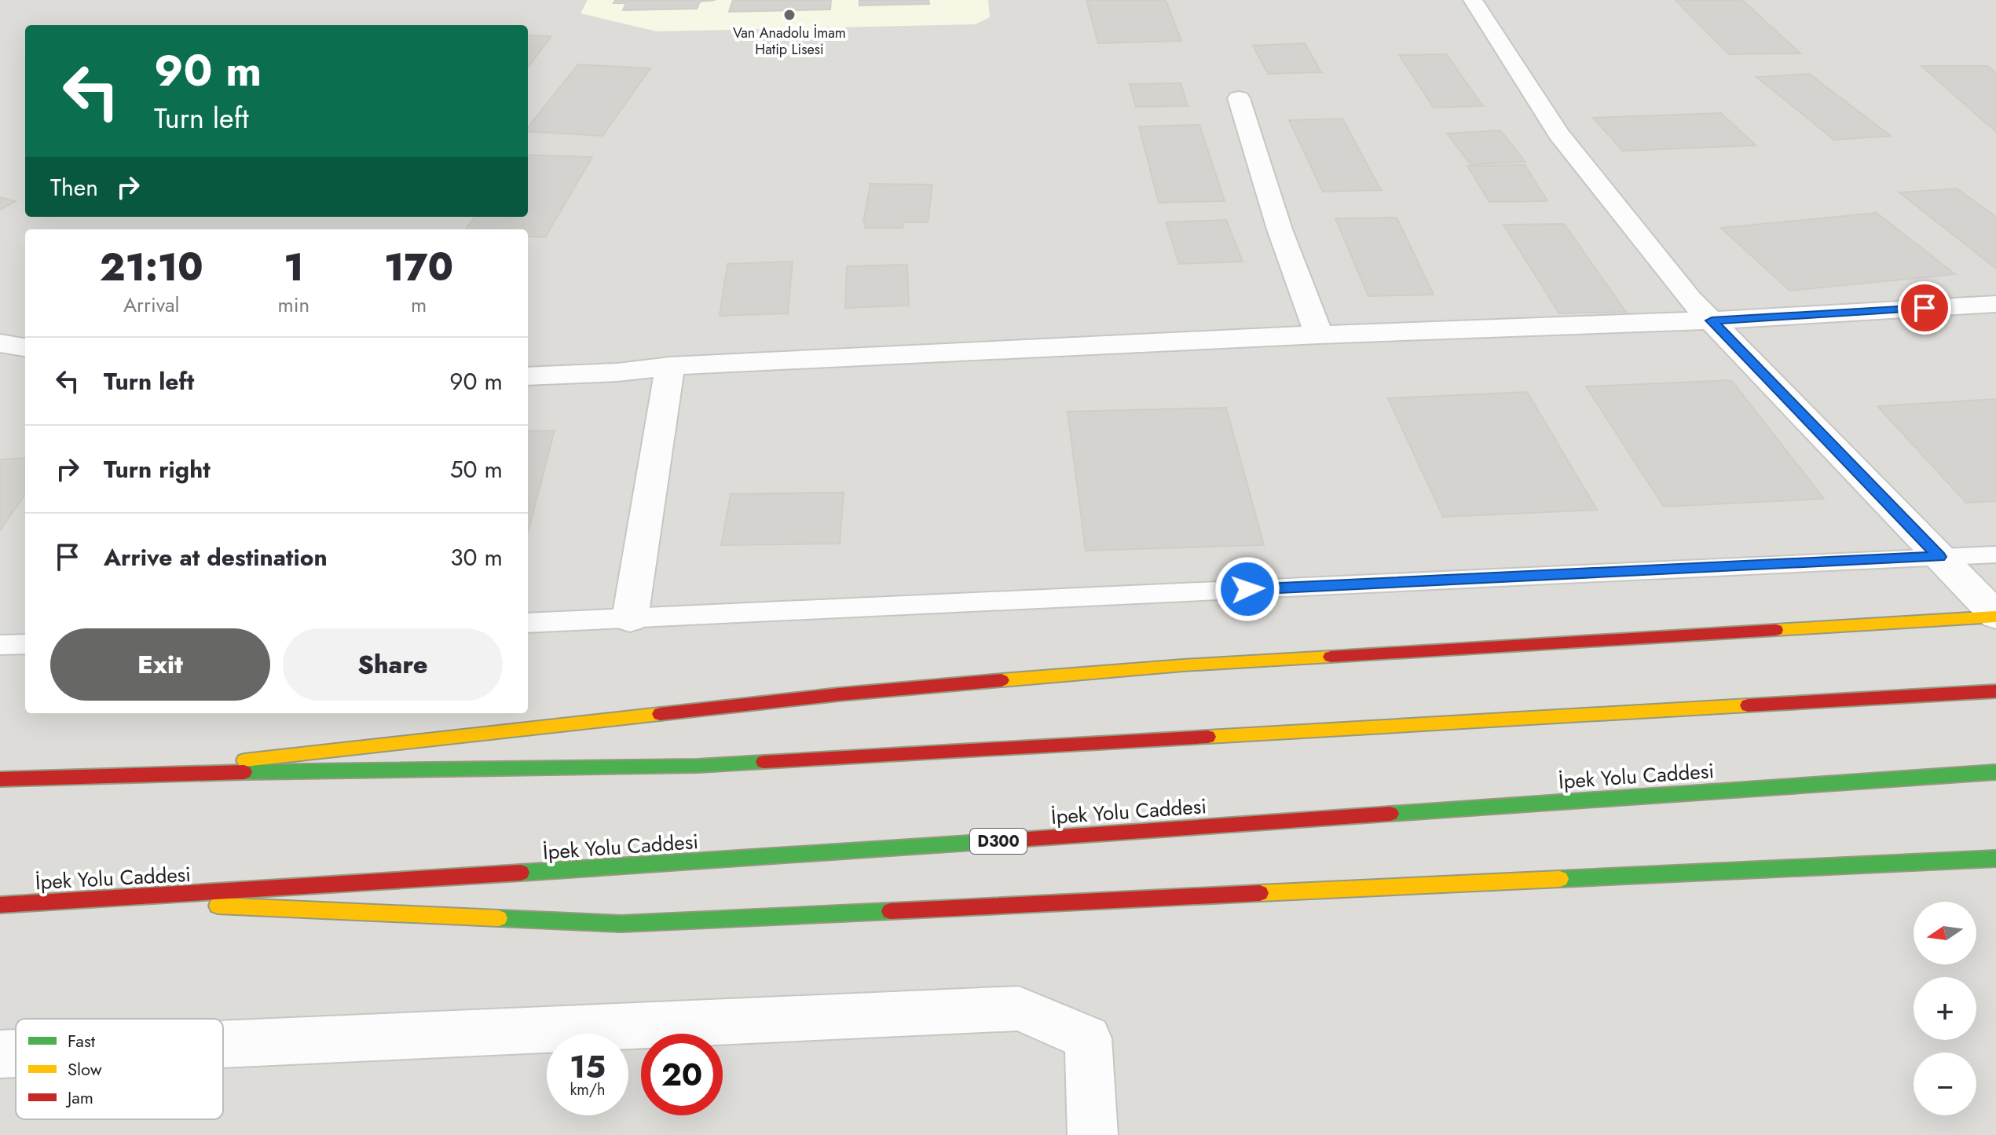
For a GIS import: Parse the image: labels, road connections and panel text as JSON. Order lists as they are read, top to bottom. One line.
{"streets":{"main road":["İpek Yolu Caddesi","D300"]},"places":["Van Anadolu İmam Hatip Lisesi"],"legend":["Fast","Slow","Jam"],"north":"left","page":{"turn":["90 m","Turn left"],"then":"Then","eta":["21:10","Arrival","1","min","170","m"],"list":[{"name":"Turn left","value":"90 m"},{"name":"Turn right","value":"50 m"},{"name":"Arrive at destination","value":"30 m"}],"buttons":["Exit","Share"],"map_buttons":["+","−"],"speed":"15 km/h","limit":"20"}}
